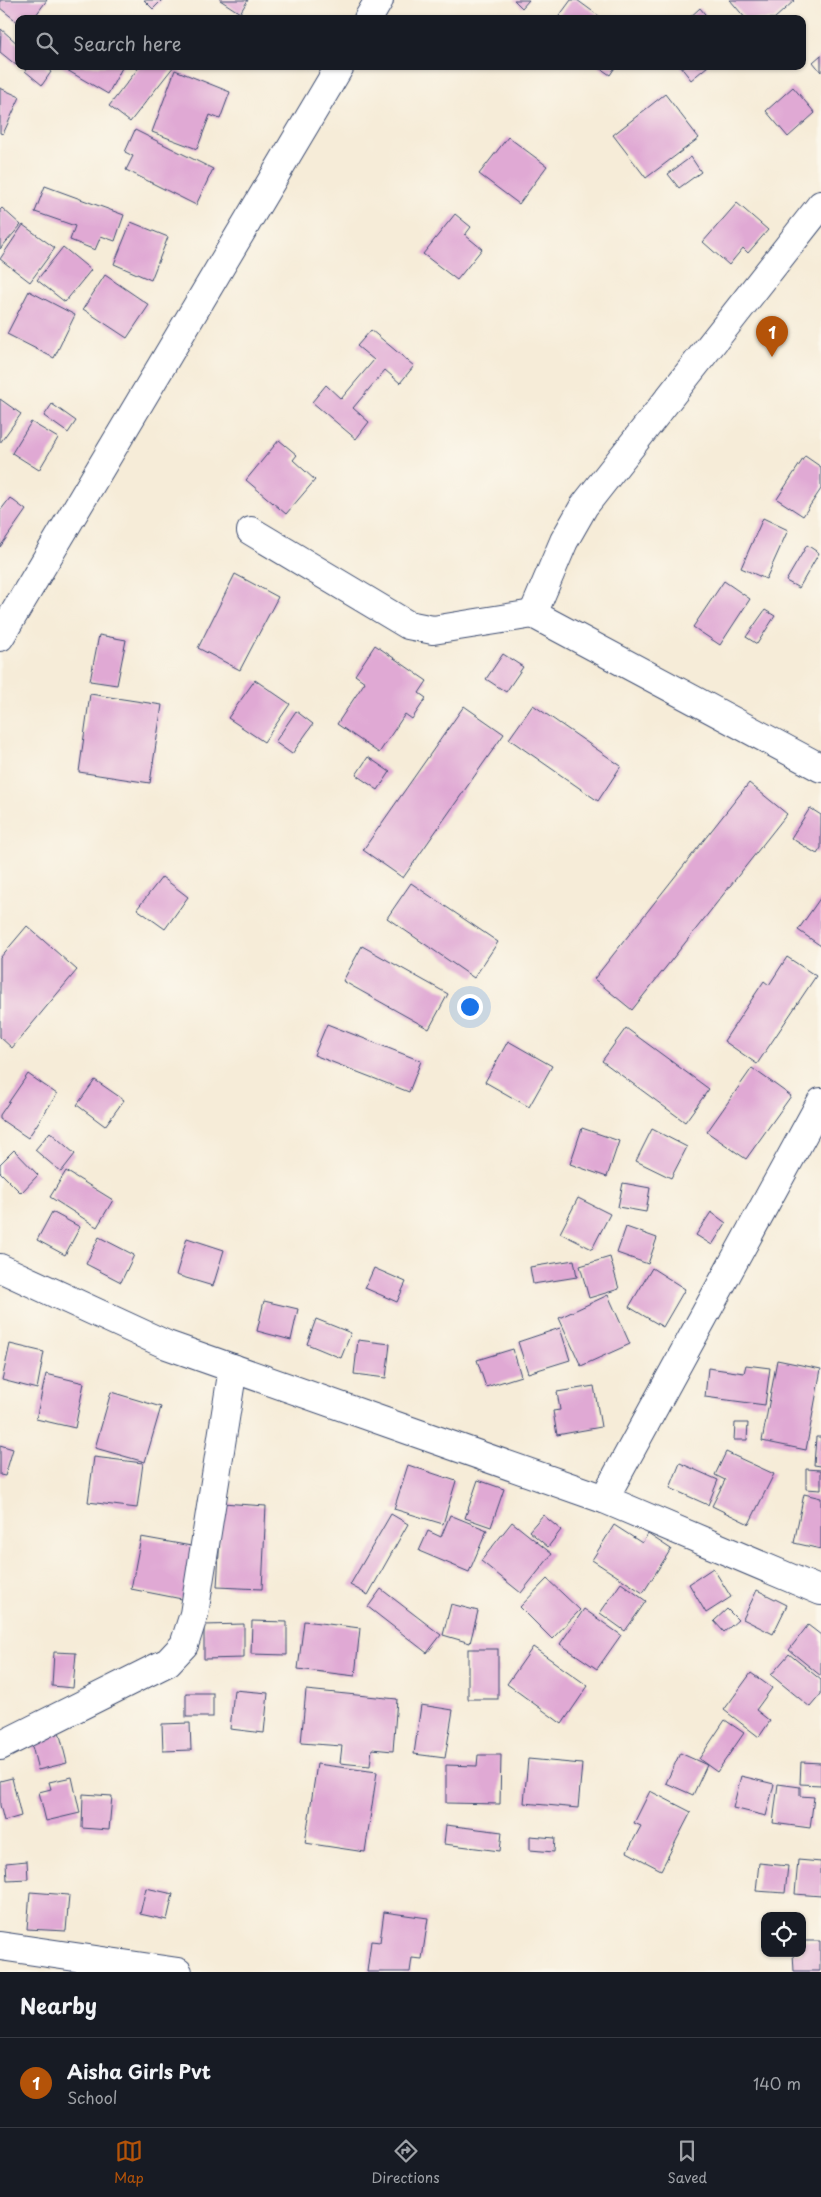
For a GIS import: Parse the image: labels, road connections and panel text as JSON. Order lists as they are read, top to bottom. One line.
{"page":{"search":"Search here","pins":"1","heading":"Nearby","list":[{"mark":"1","name":"Aisha Girls Pvt","note":"School","value":"140 m"}],"nav":["Map","Directions","Saved"]}}
